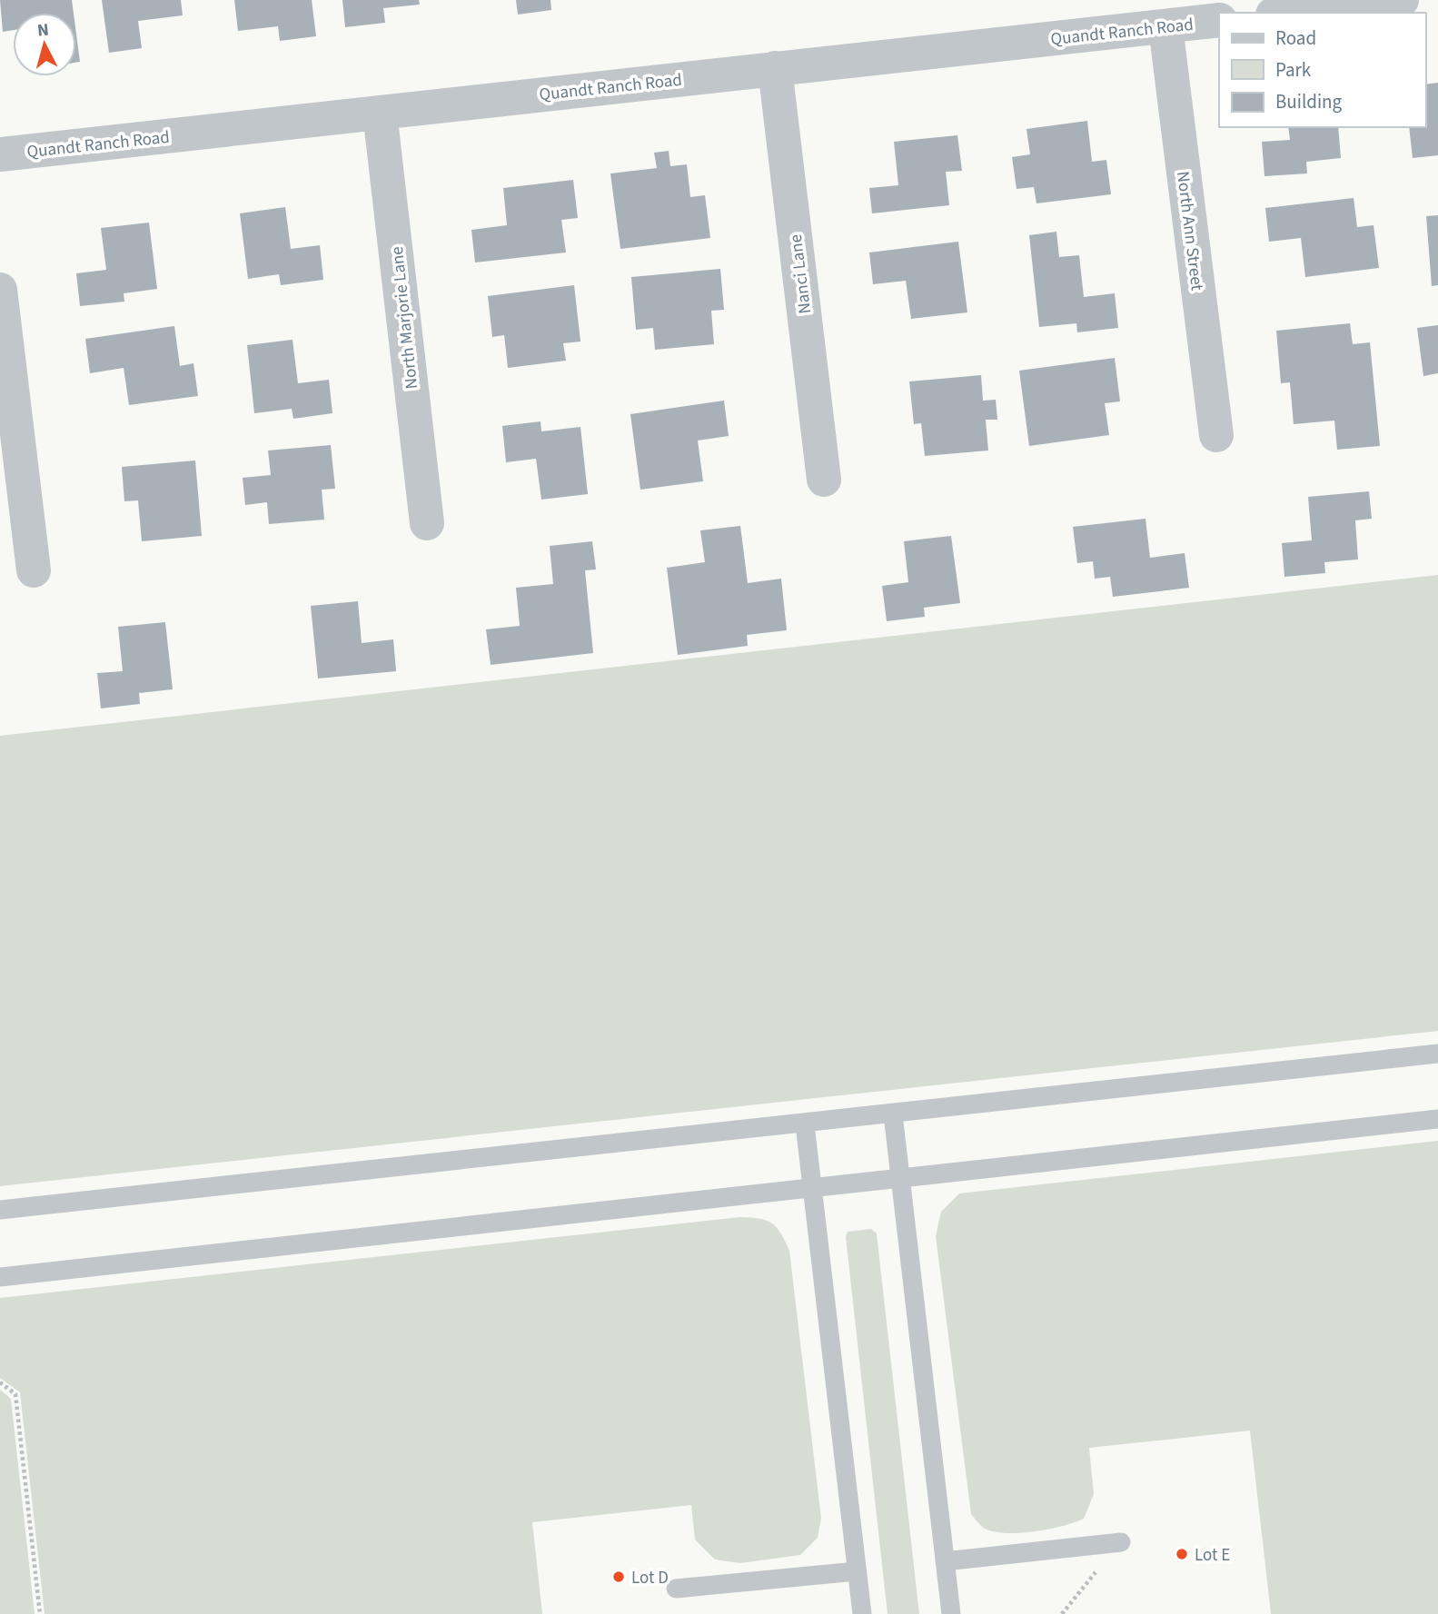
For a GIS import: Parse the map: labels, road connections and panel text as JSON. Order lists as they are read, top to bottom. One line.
{"streets":{"street":["Quandt Ranch Road","North Ann Street","Nanci Lane","North Marjorie Lane"]},"crossings":[["Quandt Ranch Road","North Ann Street"],["Quandt Ranch Road","Nanci Lane"],["Quandt Ranch Road","North Marjorie Lane"]],"places":["Lot E","Lot D"],"legend":["Road","Park","Building"],"north":"top"}
